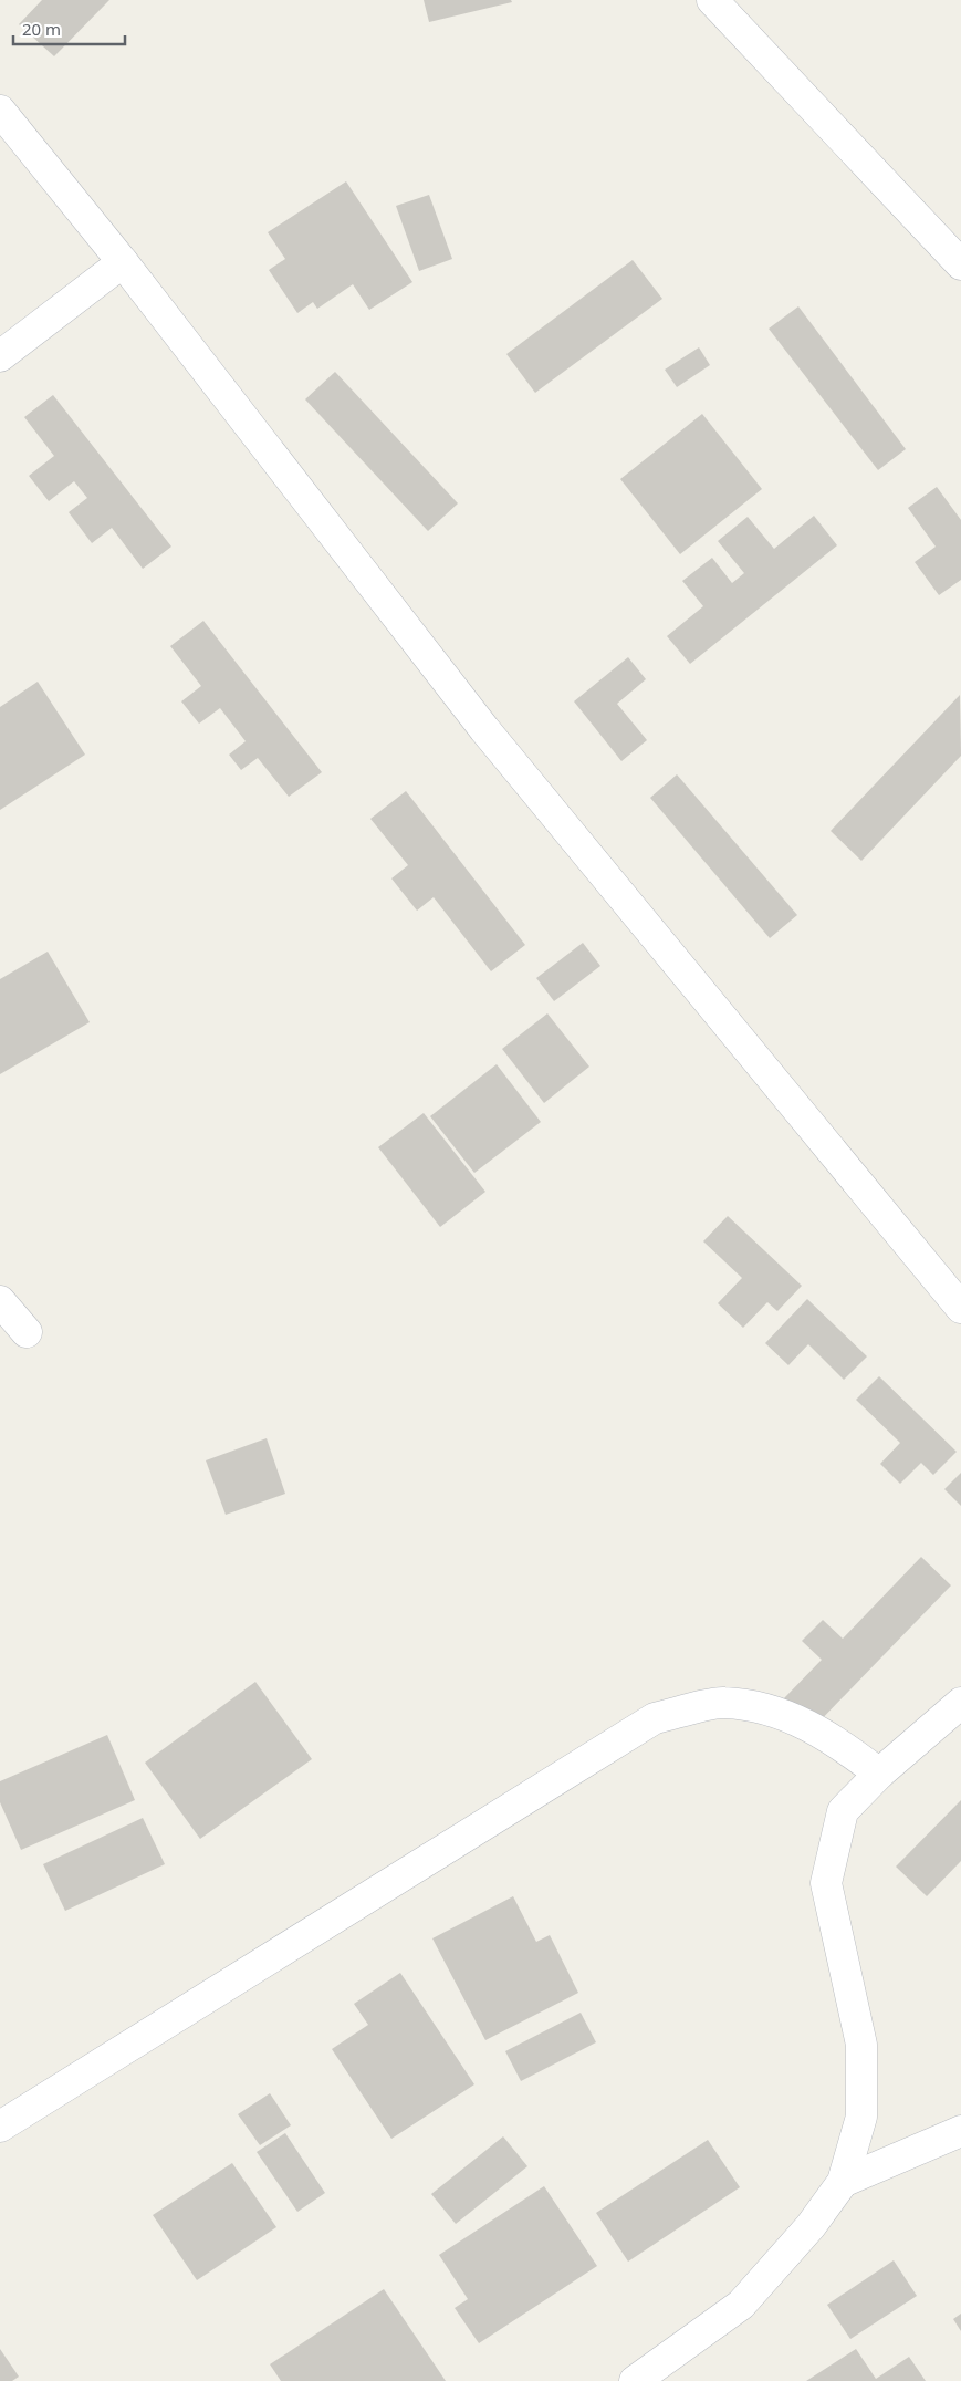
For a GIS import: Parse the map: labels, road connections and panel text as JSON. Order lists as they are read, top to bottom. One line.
{"scale_bar":"20 m"}
